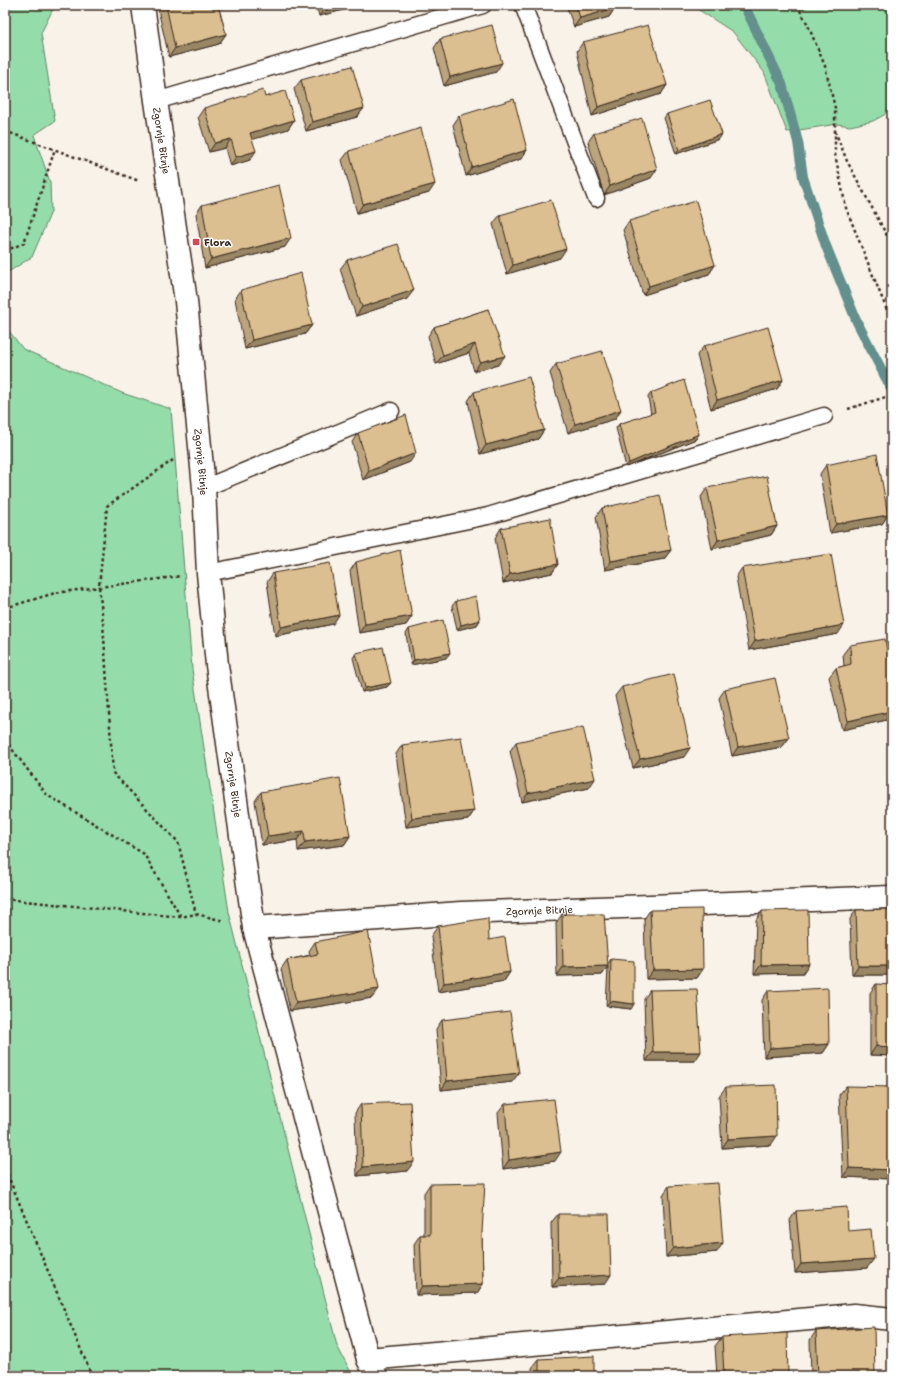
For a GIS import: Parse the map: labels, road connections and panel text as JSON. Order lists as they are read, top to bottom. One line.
{"streets":{"street":["Zgornje Bitnje"]},"places":{"transit":["Flora"]}}
